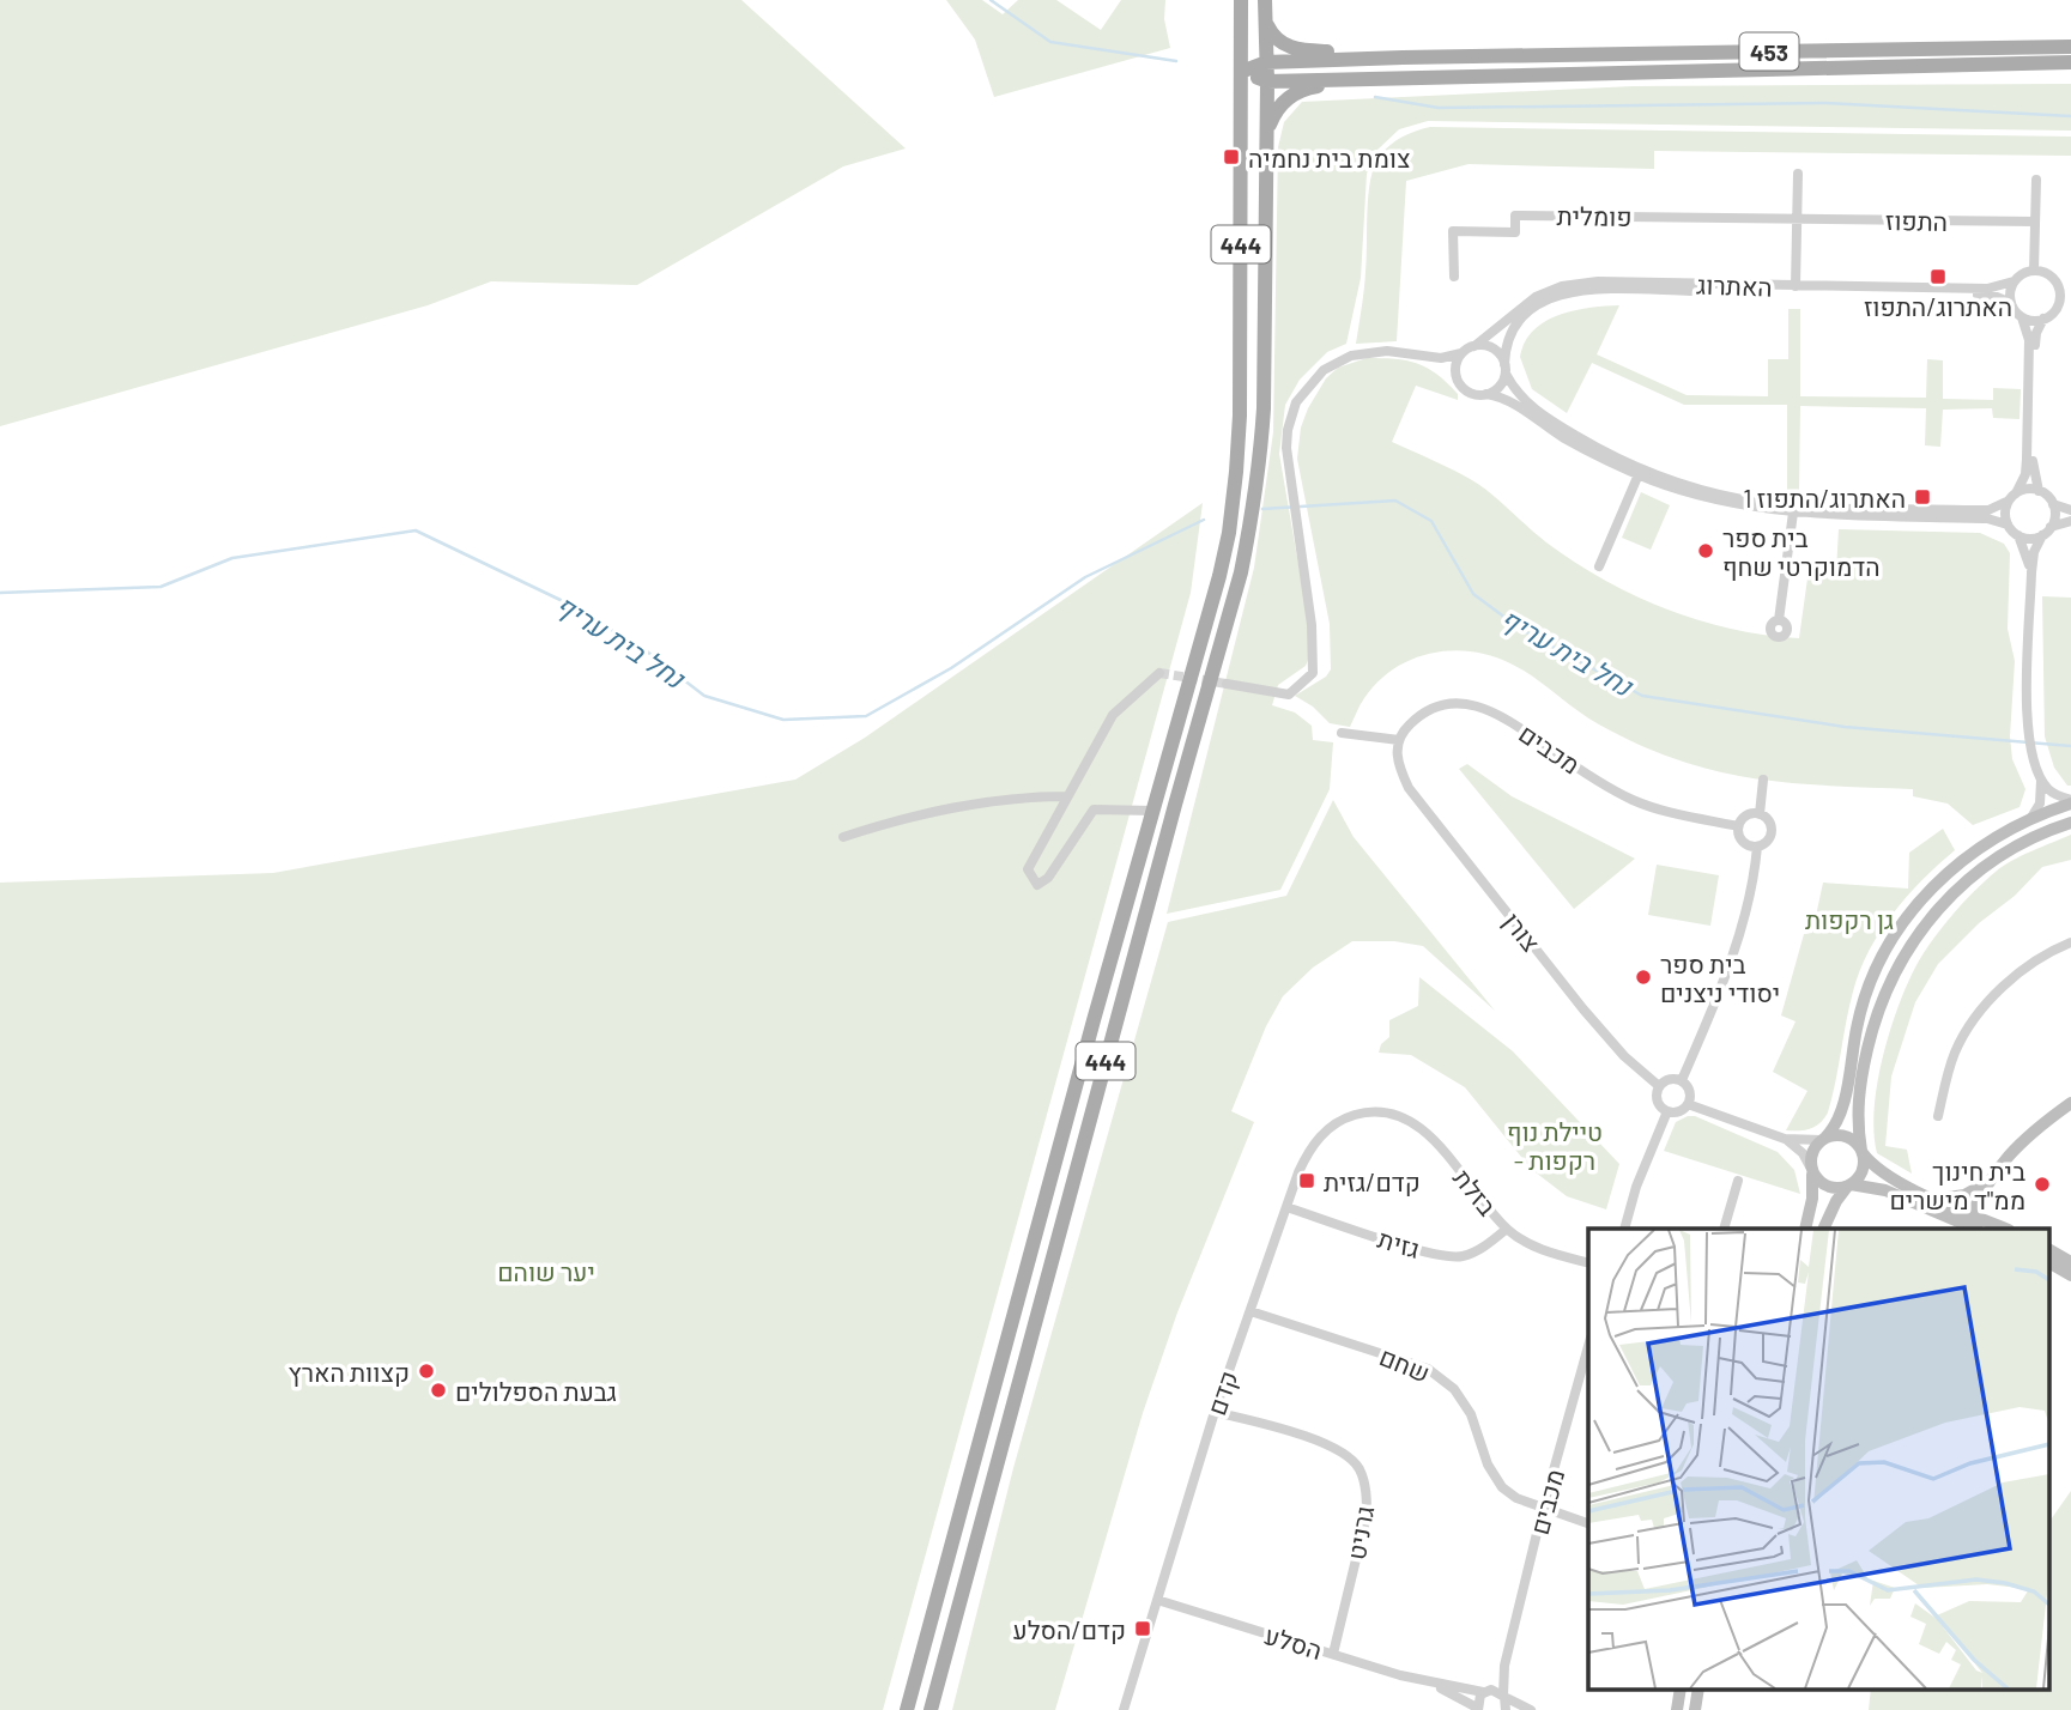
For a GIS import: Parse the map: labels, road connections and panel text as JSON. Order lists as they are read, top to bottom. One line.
{"streets":{"main road":["453","444"],"street":["פומלית","התפוז","האתרוג","מכבים","צורן","בזלת","גזית","שחם","קדם","גרניט","הסלע"]},"crossings":[["453","444"],["פומלית","התפוז"],["מכבים","צורן"],["מכבים","שחם"],["מכבים","הסלע"],["בזלת","גזית"],["בזלת","קדם"],["גזית","קדם"],["שחם","קדם"],["קדם","גרניט"],["קדם","הסלע"],["גרניט","הסלע"]],"water":["נחל בית עריף"],"parks":["גן רקפות","טיילת נוף - רקפות","יער שוהם"],"places":{"transit":["צומת בית נחמיה","האתרוג/התפוז","האתרוג/התפוז 1","קדם/גזית","קדם/הסלע"],"other":["בית ספר הדמוקרטי שחף","בית ספר יסודי ניצנים","בית חינוך ממ\"ד מישרים","קצוות הארץ","גבעת הספלולים"]}}
